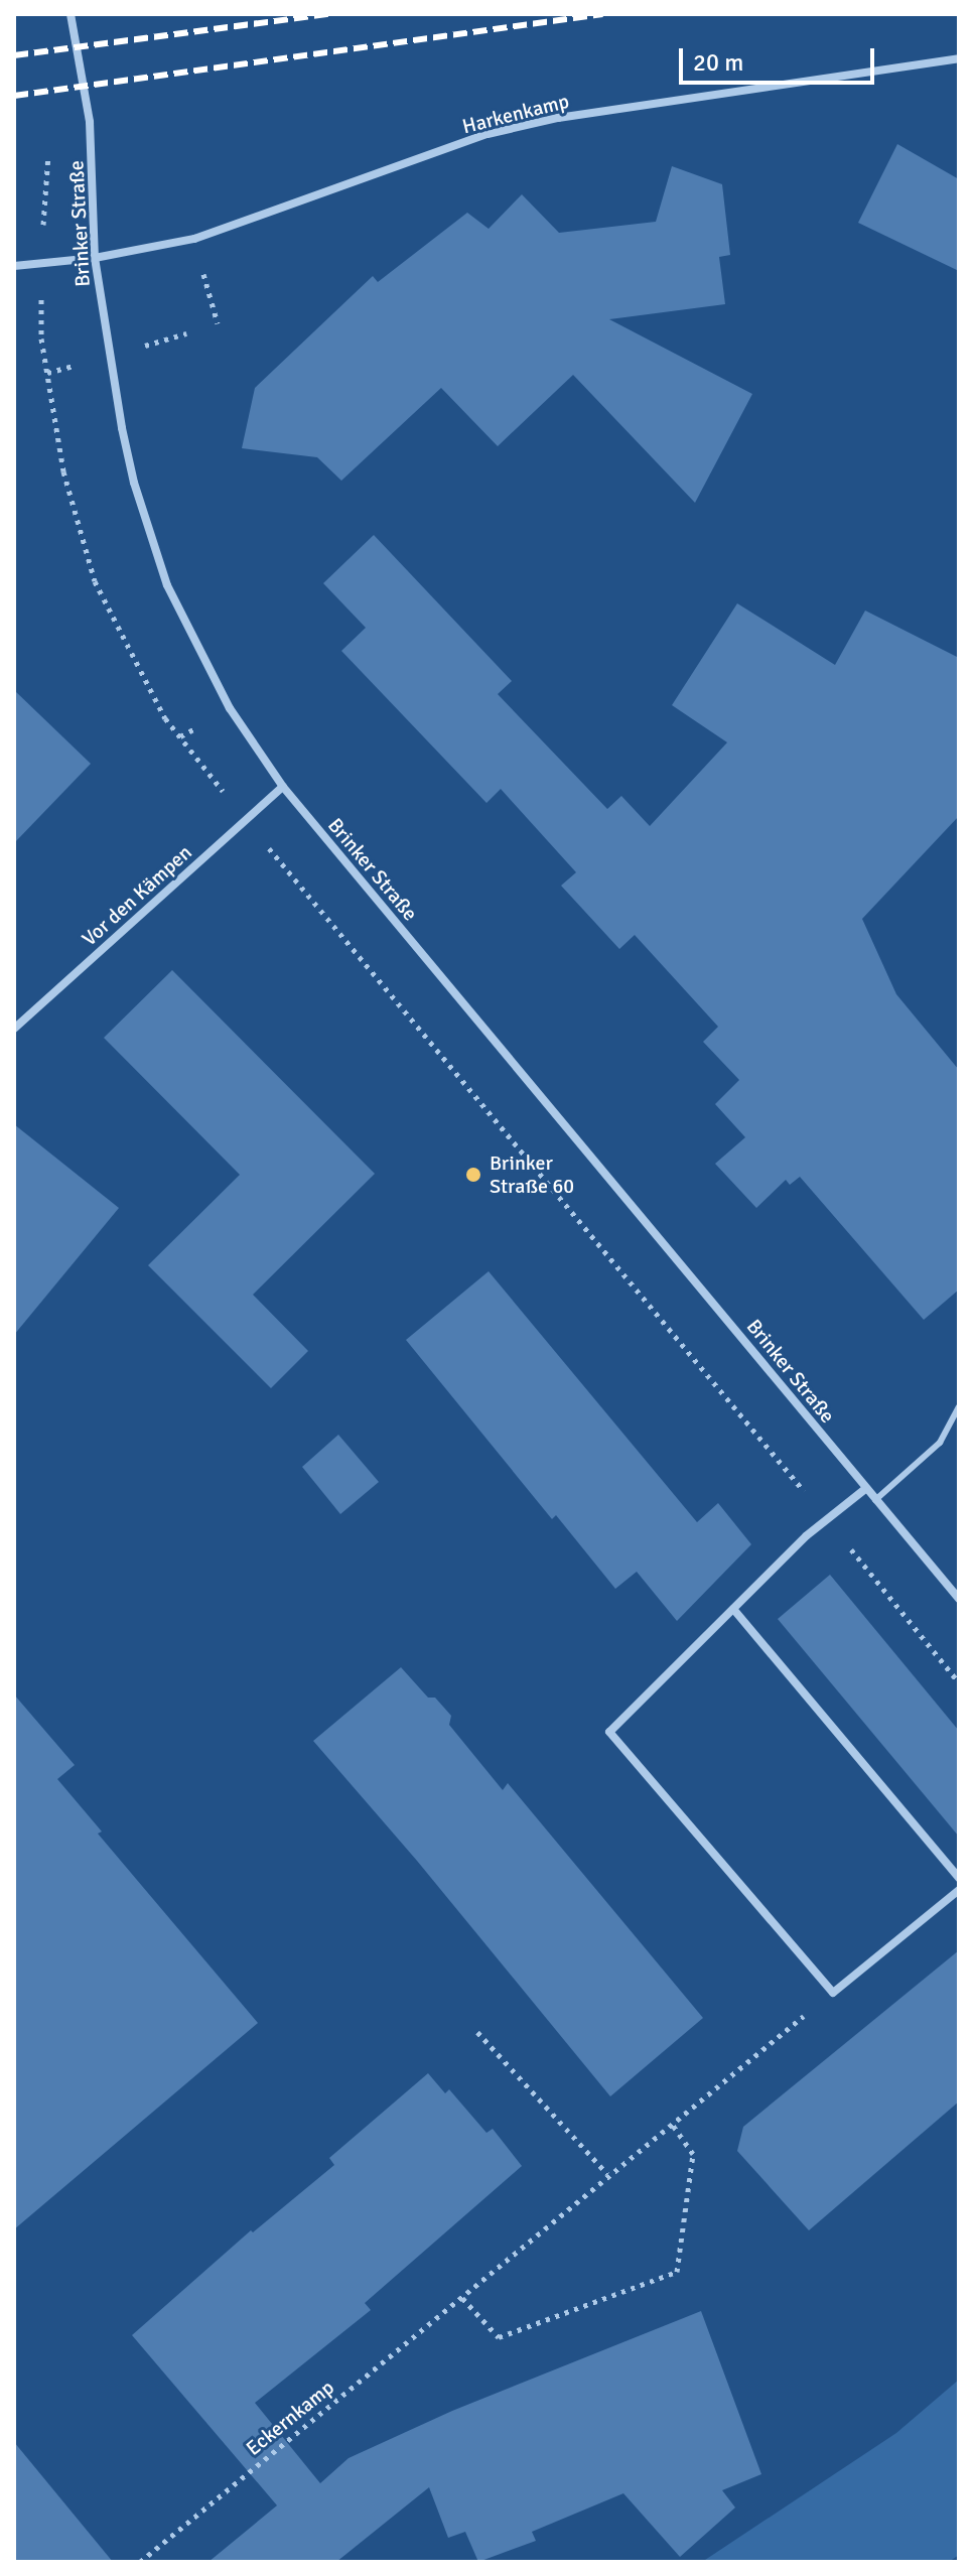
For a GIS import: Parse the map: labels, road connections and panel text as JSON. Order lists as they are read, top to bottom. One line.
{"streets":{"street":["Harkenkamp","Brinker Straße","Vor den Kämpen"],"path":["Eckernkamp"]},"crossings":[["Harkenkamp","Brinker Straße"],["Brinker Straße","Vor den Kämpen"]],"places":["Brinker Straße 60"],"scale_bar":"20 m"}
